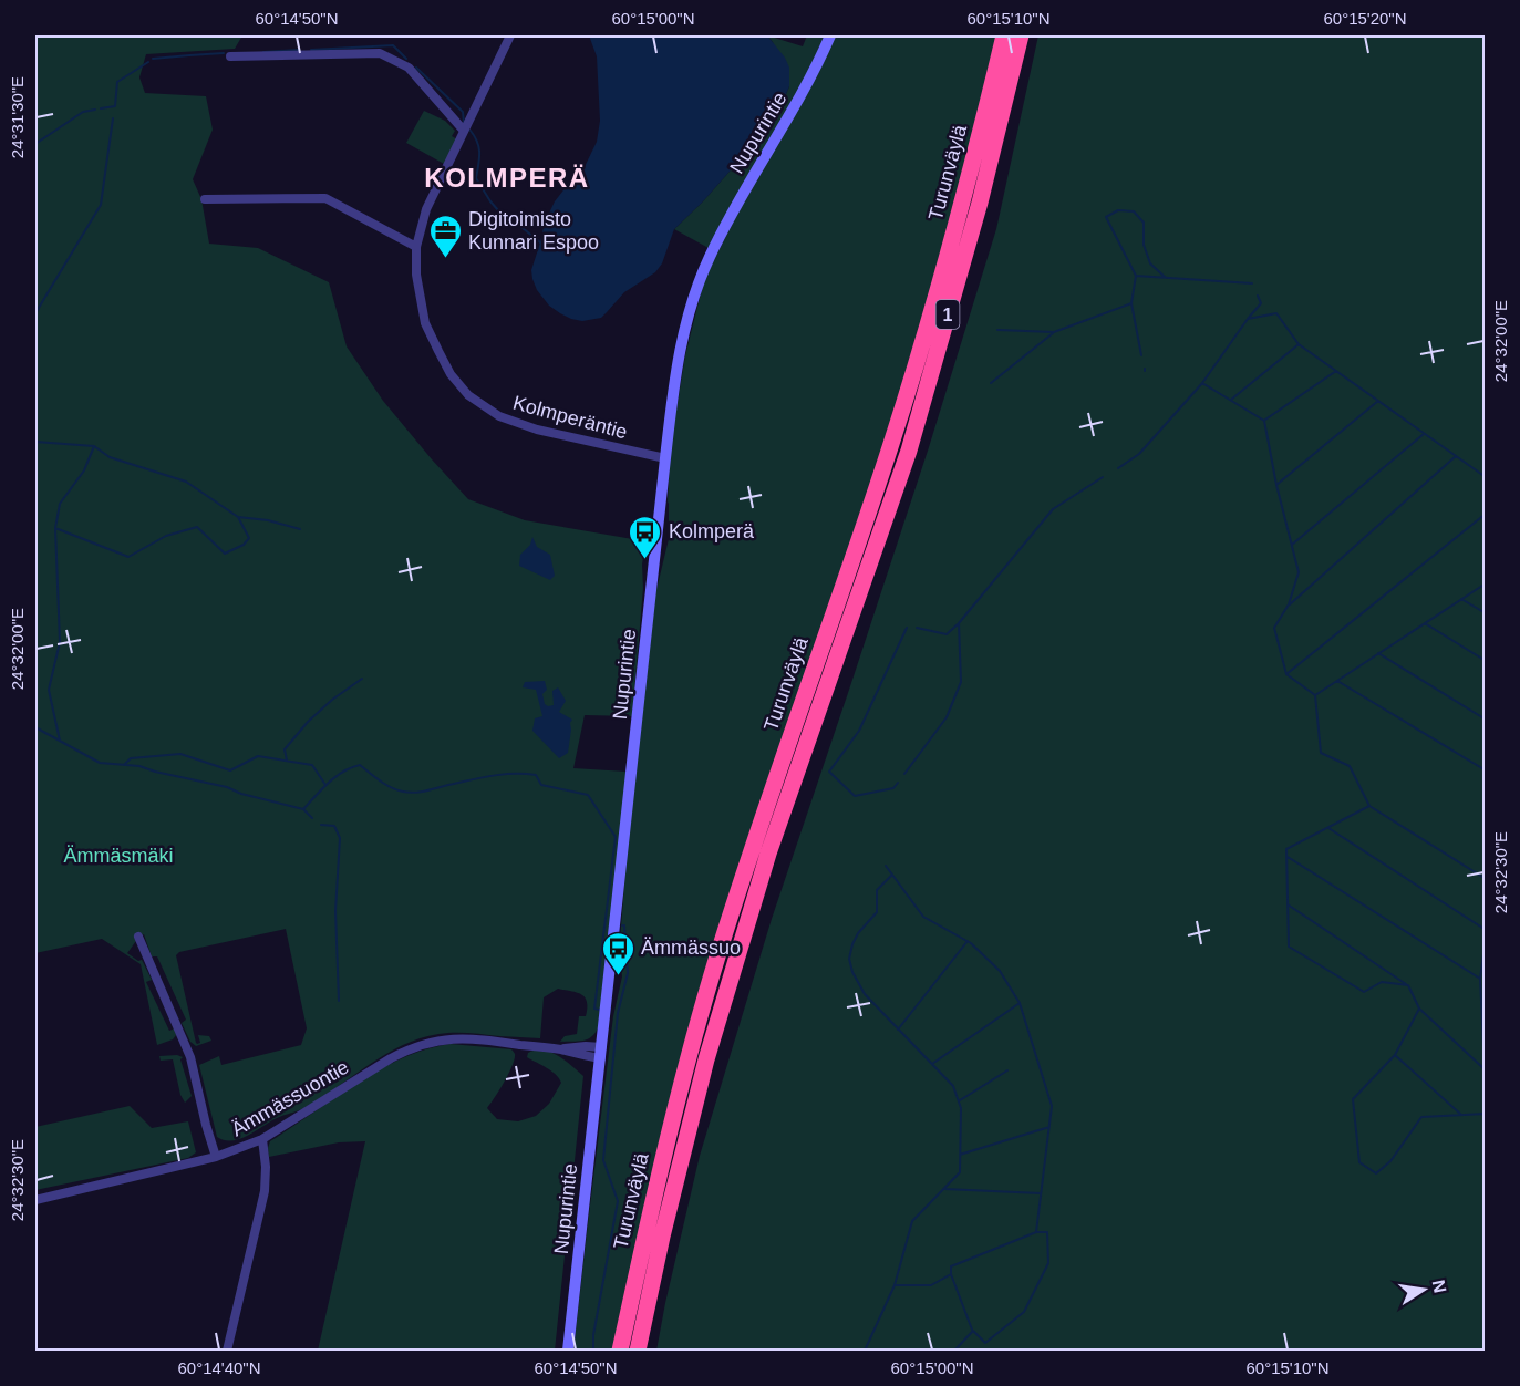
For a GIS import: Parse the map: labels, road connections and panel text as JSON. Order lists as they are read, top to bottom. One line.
{"streets":{"highway":["Turunväylä","1"],"main road":["Nupurintie"],"street":["Kolmperäntie","Ämmässuontie"]},"crossings":[["Nupurintie","Kolmperäntie"],["Nupurintie","Ämmässuontie"]],"districts":["KOLMPERÄ"],"parks":["Ämmäsmäki"],"places":{"office":["Digitoimisto Kunnari Espoo"],"bus stop":["Kolmperä","Ämmässuo"]},"north":"right","coordinates":["60°14'50\"N","60°15'00\"N","60°15'10\"N","60°15'20\"N","24°31'30\"E","24°32'00\"E","24°32'30\"E","60°14'40\"N"]}
